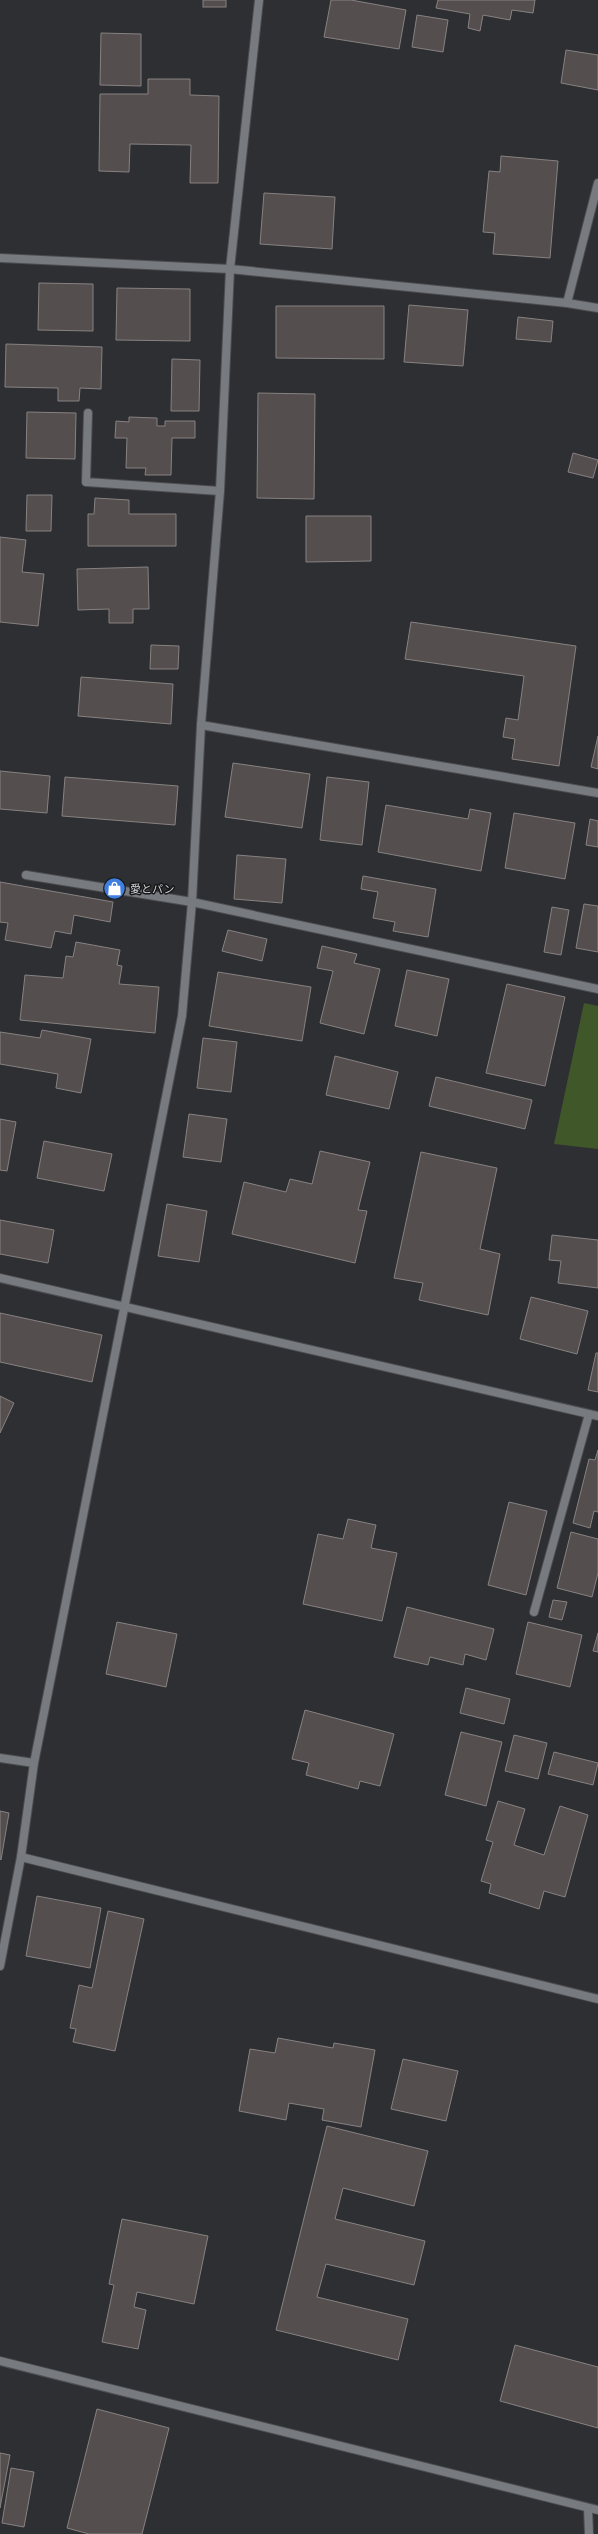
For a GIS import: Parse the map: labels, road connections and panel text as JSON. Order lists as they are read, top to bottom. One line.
{"places":{"shop":["愛とパン"]}}
